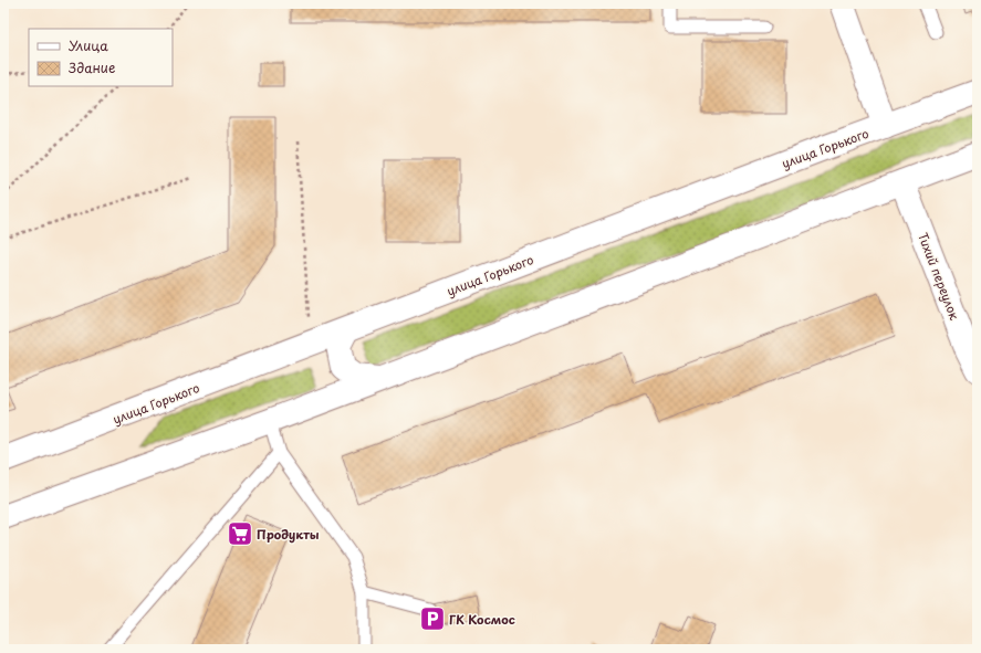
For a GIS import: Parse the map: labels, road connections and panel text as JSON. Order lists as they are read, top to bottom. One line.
{"streets":{"main road":["улица Горького","Тихий переулок"]},"places":{"supermarket":["Продукты"],"parking":["ГК Космос"]},"legend":["Улица","Здание"]}
